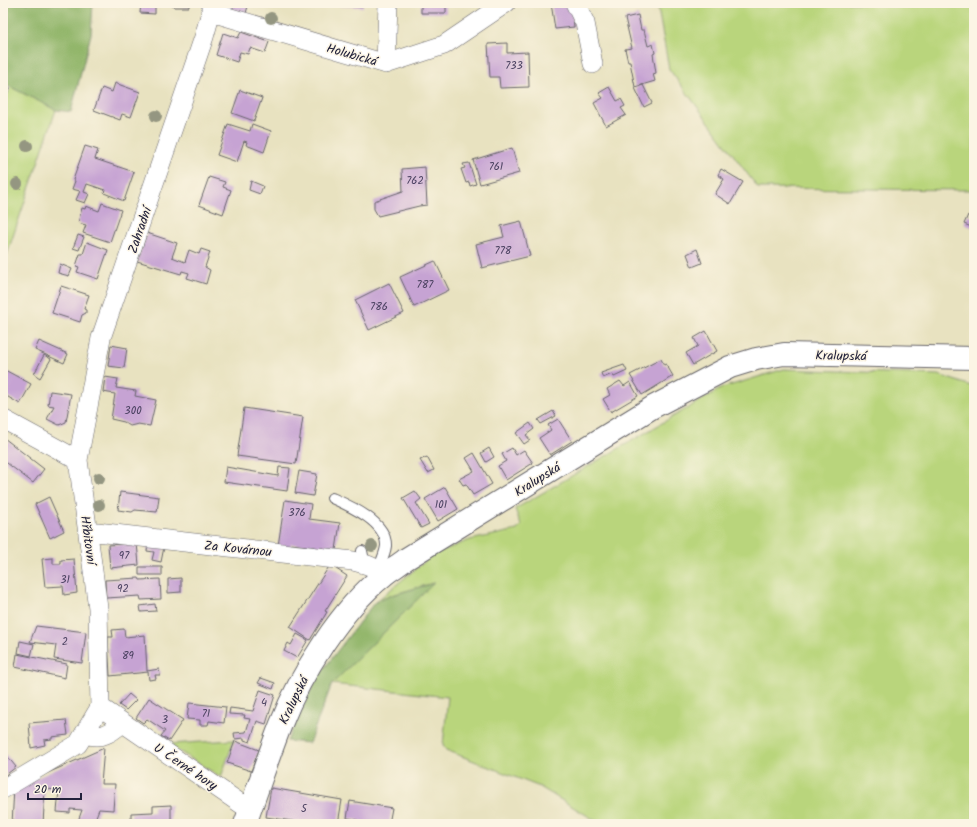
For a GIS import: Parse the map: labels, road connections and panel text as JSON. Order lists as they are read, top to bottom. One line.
{"streets":{"street":["Holubická","Zahradní","Kralupská","Hřbitovní","Za Kovárnou","U Černé hory"]},"crossings":[["Holubická","Zahradní"],["Zahradní","Hřbitovní"],["Kralupská","Za Kovárnou"],["Kralupská","U Černé hory"],["Hřbitovní","Za Kovárnou"],["Hřbitovní","U Černé hory"]],"house_numbers":["733","761","762","778","787","786","300","101","376","97","31","92","2","89","4","71","3","5"],"scale_bar":"20 m"}
